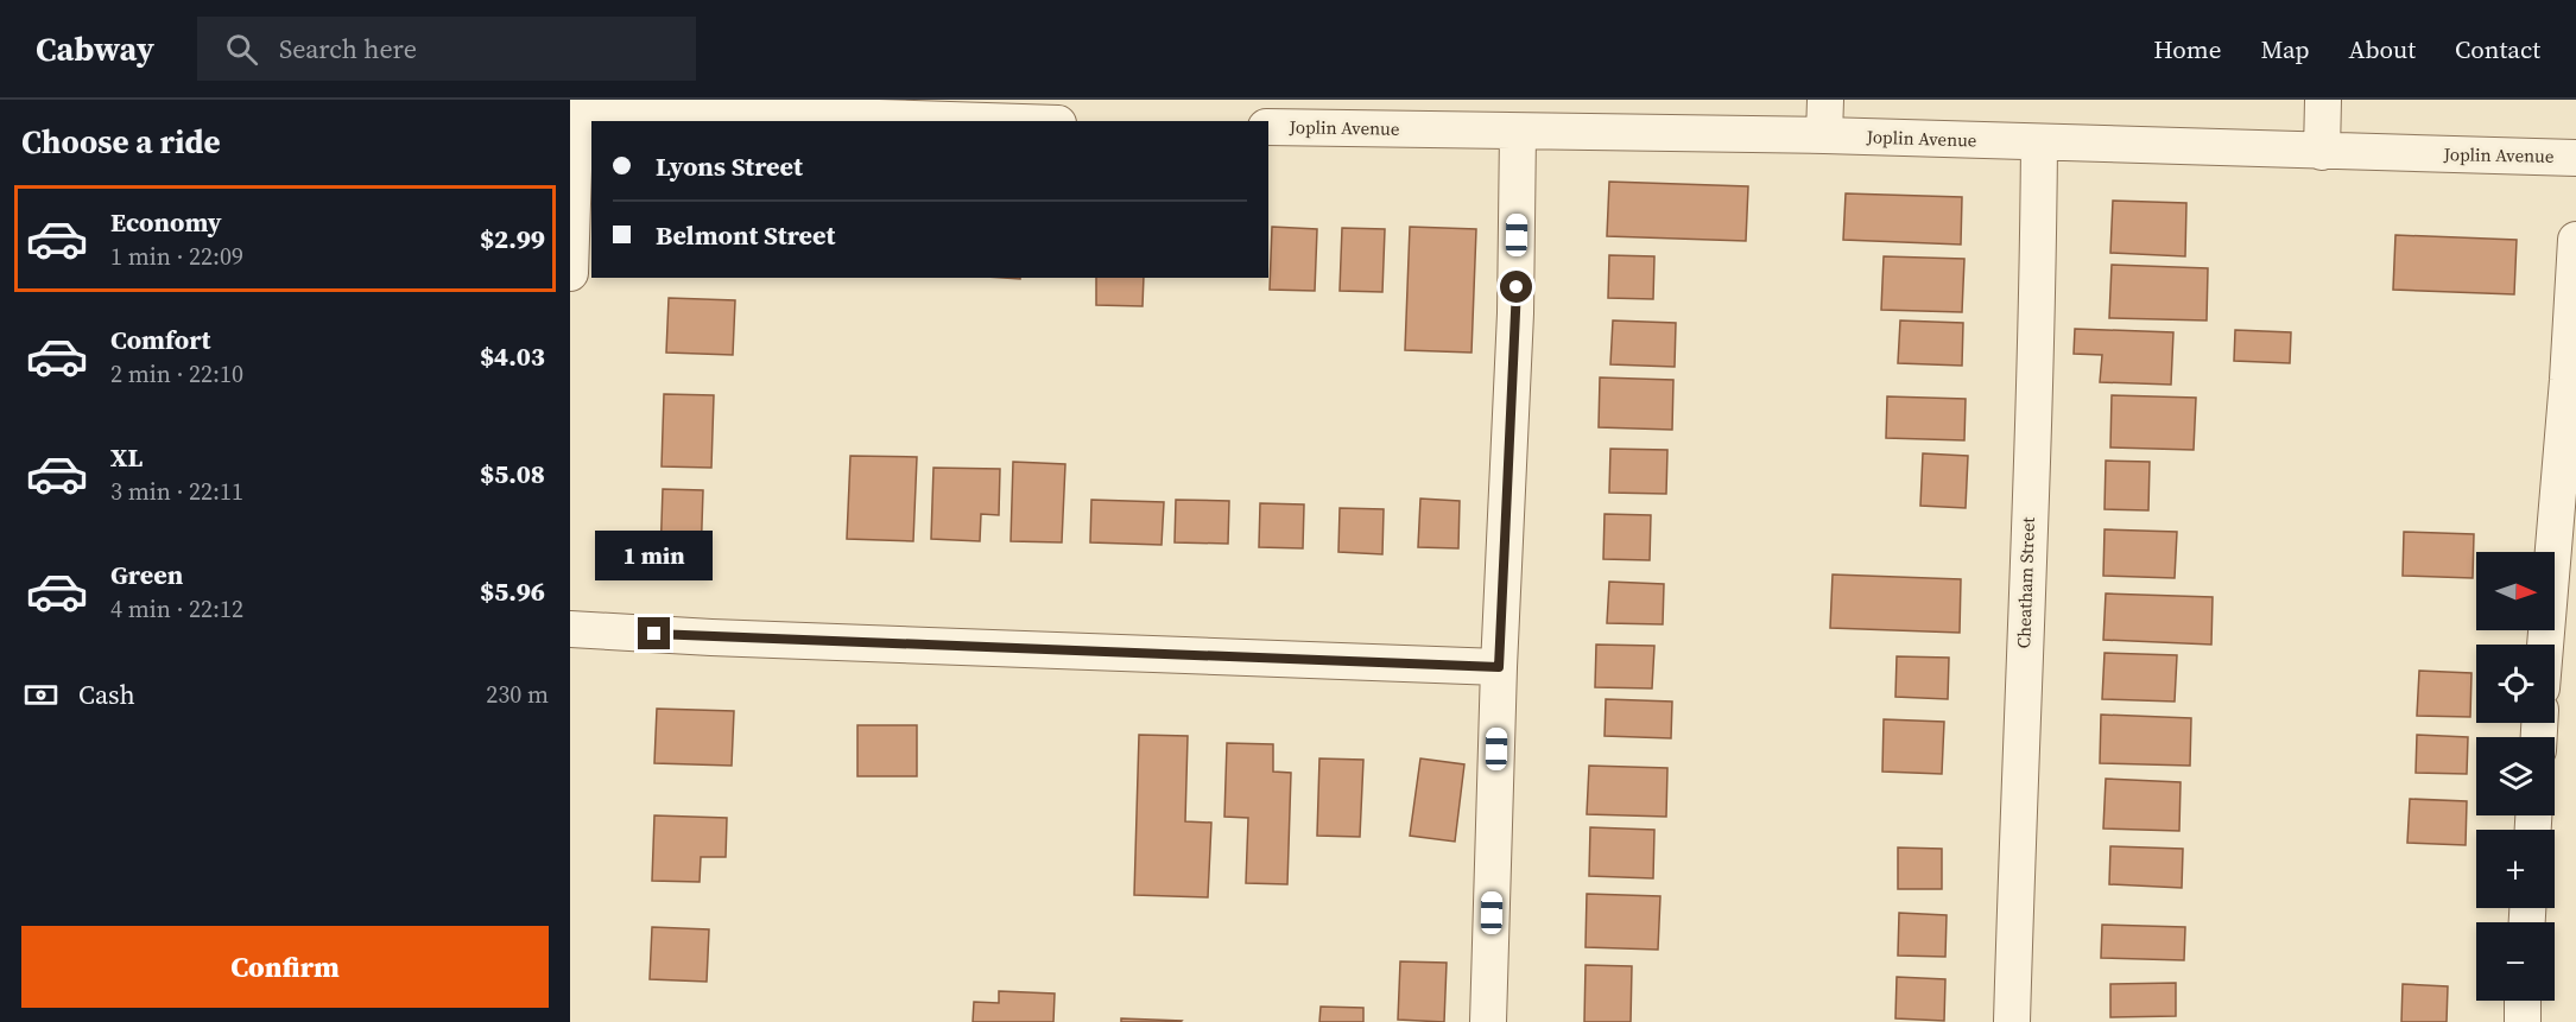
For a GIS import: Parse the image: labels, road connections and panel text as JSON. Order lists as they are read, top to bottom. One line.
{"streets":{"street":["Joplin Avenue","Cheatham Street"]},"crossings":[["Joplin Avenue","Cheatham Street"]],"north":"right","page":{"header":"Cabway","search":"Search here","nav":["Home","Map","About","Contact"],"heading":"Choose a ride","banner":["Lyons Street","Belmont Street"],"list":[{"name":"Economy","note":"1 min · 22:09","value":"$2.99"},{"name":"Comfort","note":"2 min · 22:10","value":"$4.03"},{"name":"XL","note":"3 min · 22:11","value":"$5.08"},{"name":"Green","note":"4 min · 22:12","value":"$5.96"}],"bubble":"1 min","map_buttons":["+","−"],"pay":["Cash","230 m"],"buttons":"Confirm"}}
